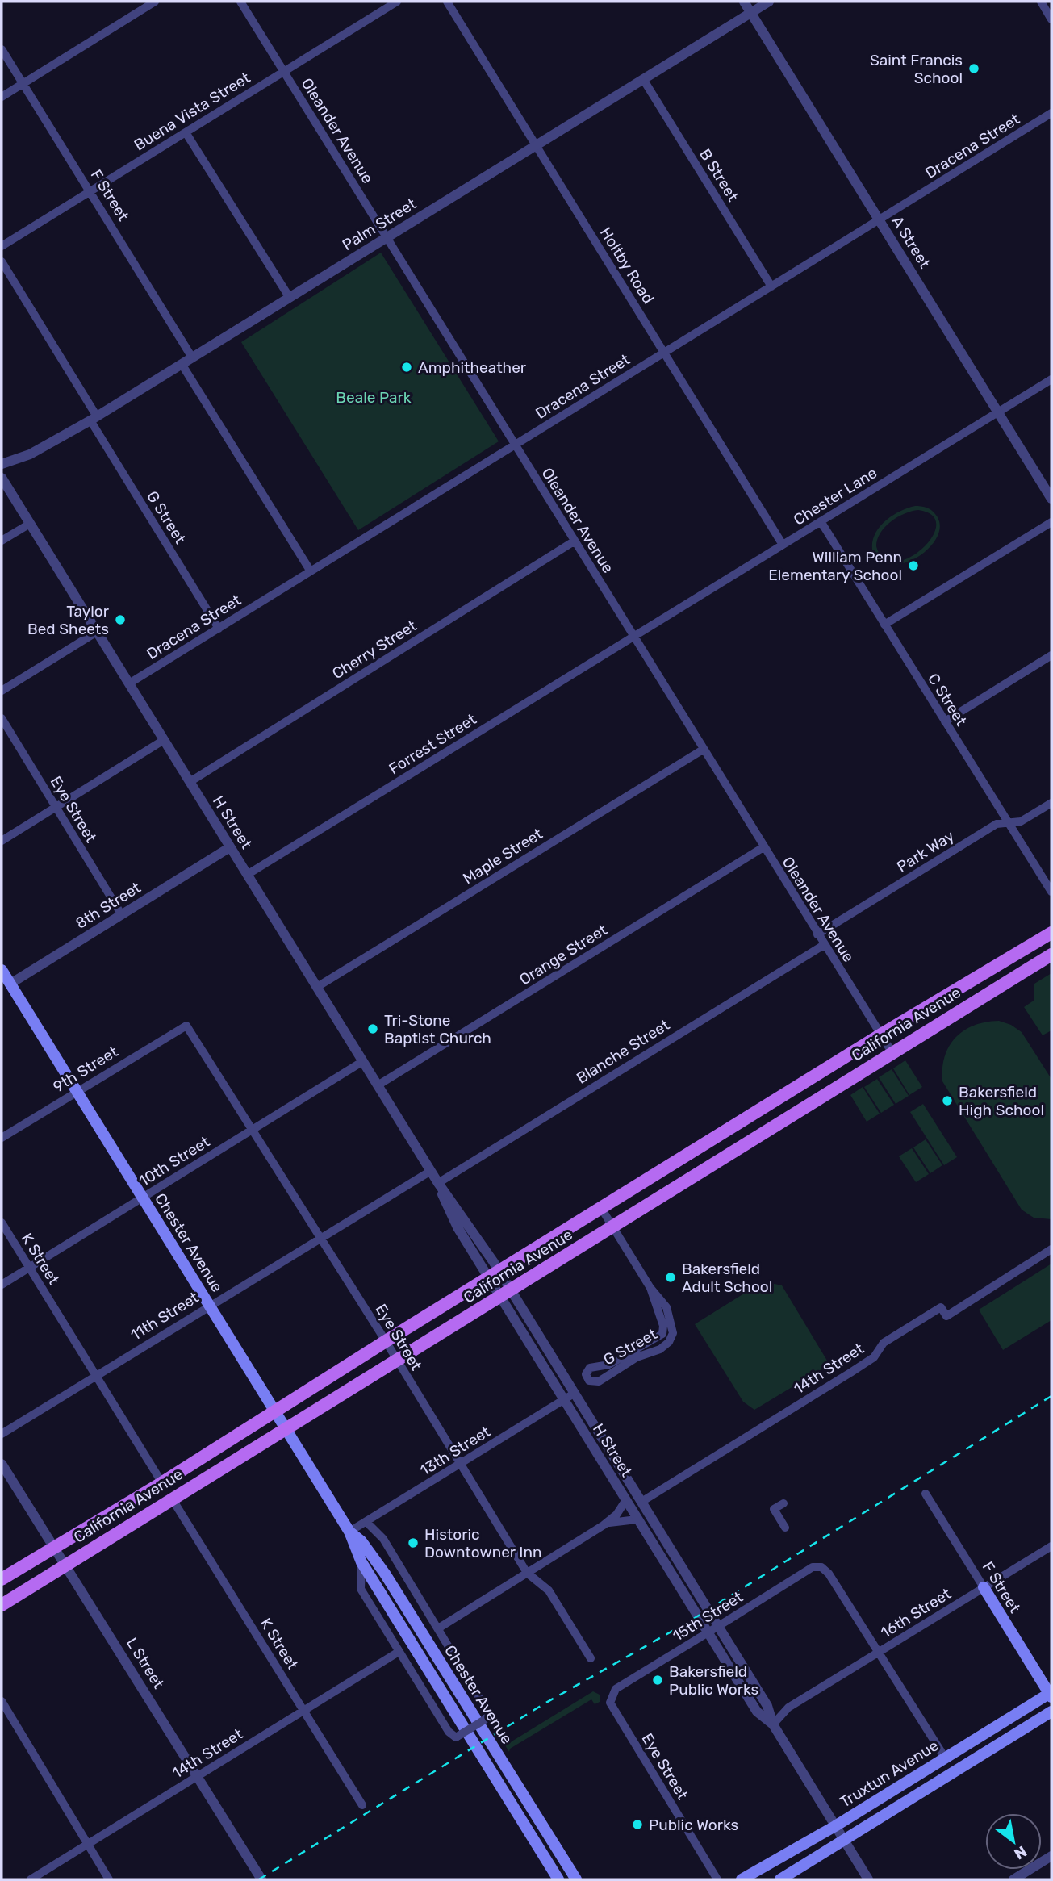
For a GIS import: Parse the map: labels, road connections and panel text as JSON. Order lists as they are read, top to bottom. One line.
{"streets":{"main road":["F Street","California Avenue","Chester Avenue","Truxtun Avenue"],"street":["Buena Vista Street","Oleander Avenue","Dracena Street","B Street","Palm Street","A Street","Holtby Road","Chester Lane","G Street","Cherry Street","C Street","Forrest Street","Eye Street","H Street","Park Way","Maple Street","8th Street","Orange Street","Blanche Street","9th Street","10th Street","K Street","11th Street","14th Street","13th Street","16th Street","15th Street","L Street"]},"crossings":[["Buena Vista Street","Oleander Avenue"],["Buena Vista Street","F Street"],["Oleander Avenue","Dracena Street"],["Oleander Avenue","Palm Street"],["Oleander Avenue","Chester Lane"],["Oleander Avenue","Cherry Street"],["Oleander Avenue","Forrest Street"],["Oleander Avenue","Park Way"],["Oleander Avenue","Maple Street"],["Oleander Avenue","Orange Street"],["Oleander Avenue","California Avenue"],["Oleander Avenue","Blanche Street"],["Dracena Street","B Street"],["Dracena Street","A Street"],["Dracena Street","Holtby Road"],["Dracena Street","G Street"],["Dracena Street","H Street"],["B Street","Palm Street"],["F Street","Palm Street"],["F Street","16th Street"],["F Street","Truxtun Avenue"],["Palm Street","A Street"],["Palm Street","Holtby Road"],["Palm Street","G Street"],["A Street","Chester Lane"],["Holtby Road","Chester Lane"],["Chester Lane","C Street"],["Chester Lane","Forrest Street"],["G Street","California Avenue"],["Cherry Street","H Street"],["C Street","Park Way"],["Forrest Street","H Street"],["Eye Street","8th Street"],["Eye Street","California Avenue"],["Eye Street","9th Street"],["Eye Street","10th Street"],["Eye Street","11th Street"],["Eye Street","13th Street"],["Eye Street","15th Street"],["H Street","Maple Street"],["H Street","8th Street"],["H Street","Orange Street"],["H Street","California Avenue"],["H Street","Blanche Street"],["H Street","10th Street"],["H Street","11th Street"],["H Street","14th Street"],["H Street","13th Street"],["H Street","16th Street"],["H Street","Truxtun Avenue"],["8th Street","Chester Avenue"],["California Avenue","Chester Avenue"],["California Avenue","K Street"],["California Avenue","L Street"],["9th Street","Chester Avenue"],["10th Street","Chester Avenue"],["10th Street","K Street"],["Chester Avenue","11th Street"],["Chester Avenue","13th Street"],["K Street","11th Street"],["K Street","14th Street"],["14th Street","L Street"],["16th Street","15th Street"]],"parks":["Beale Park"],"places":["Saint Francis School","Amphitheather","William Penn Elementary School","Taylor Bed Sheets","Tri-Stone Baptist Church","Bakersfield High School","Bakersfield Adult School","Historic Downtowner Inn","Bakersfield Public Works","Public Works"],"north":"bottom right"}
